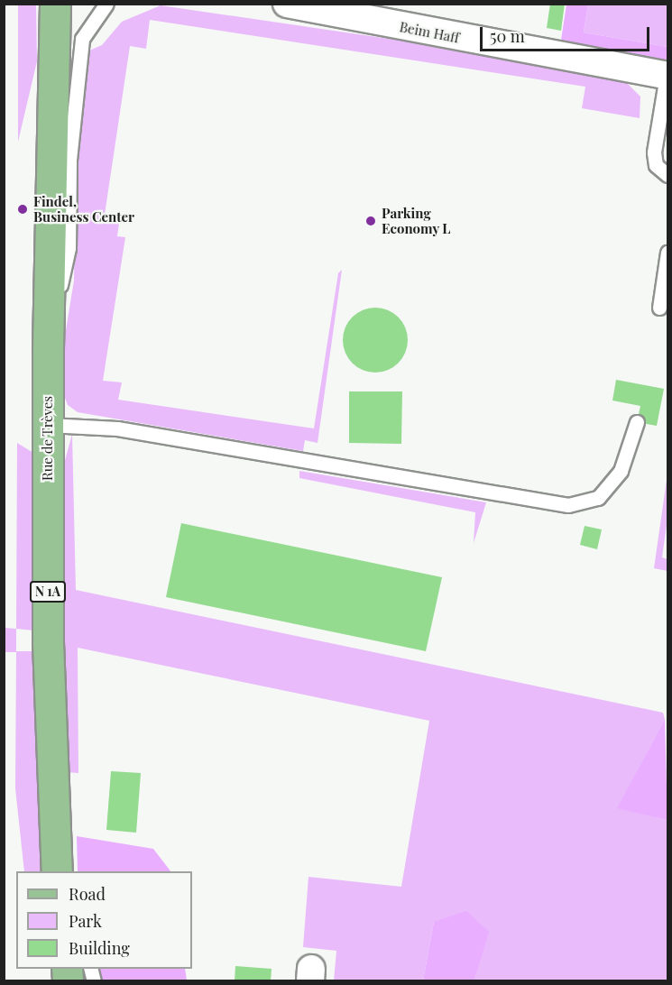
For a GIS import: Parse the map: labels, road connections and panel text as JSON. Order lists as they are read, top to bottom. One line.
{"streets":{"main road":["Rue de Trèves","N 1A"],"street":["Beim Haff"]},"places":["Findel, Business Center","Parking Economy L"],"legend":["Road","Park","Building"],"scale_bar":"50 m"}
